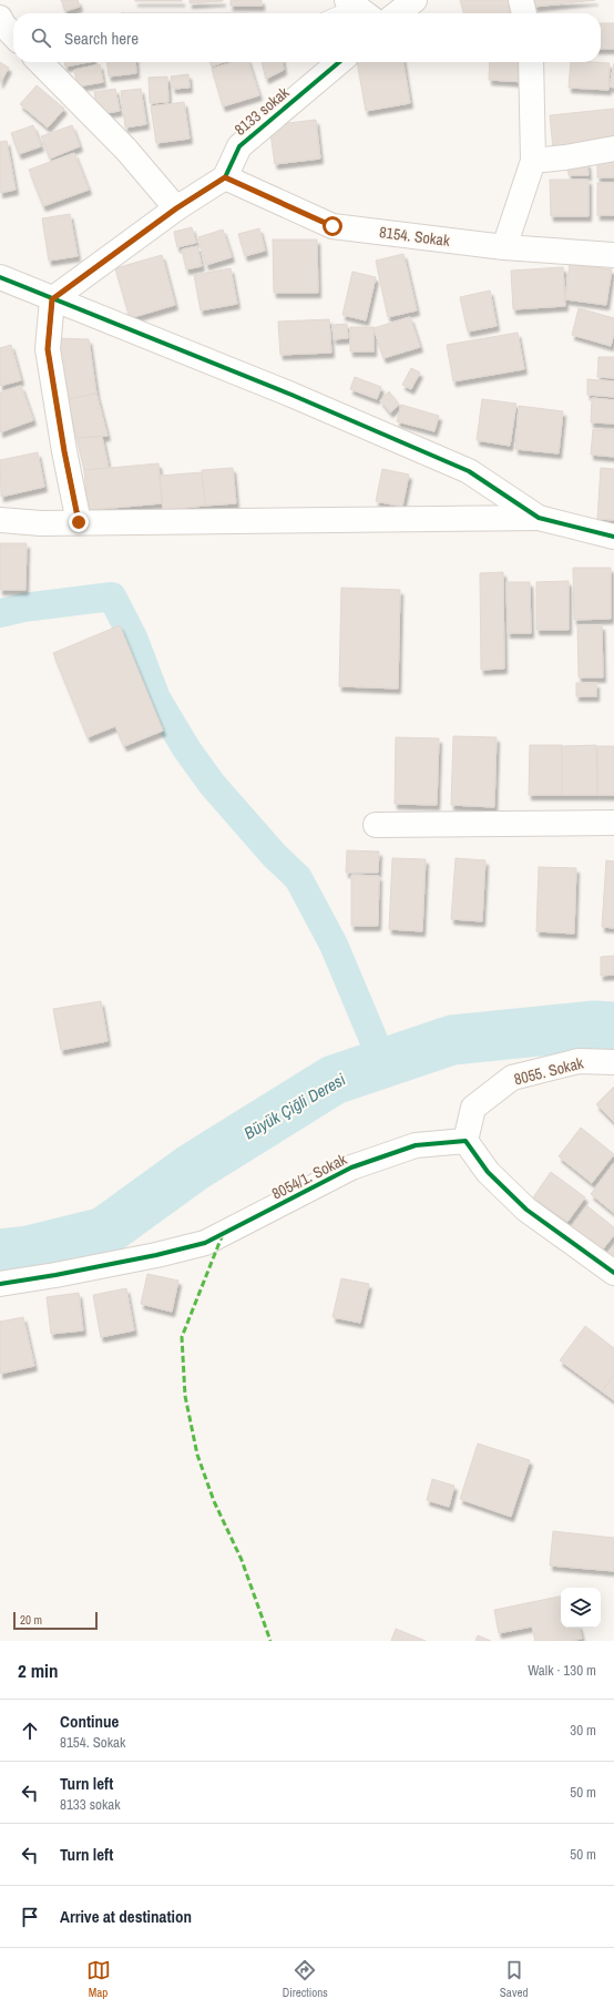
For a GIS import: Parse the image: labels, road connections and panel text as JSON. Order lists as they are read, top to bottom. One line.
{"streets":{"street":["8133 sokak","8154. Sokak","8055. Sokak","8054/1. Sokak"]},"crossings":[["8133 sokak","8154. Sokak"],["8055. Sokak","8054/1. Sokak"]],"water":["Büyük Çiğli Deresi"],"scale_bar":"20 m","page":{"search":"Search here","scale":"20 m","heading":["2 min","Walk · 130 m"],"list":[["Continue","8154. Sokak","30 m"],["Turn left","8133 sokak","50 m"],["Turn left","50 m"],"Arrive at destination"],"nav":["Map","Directions","Saved"]}}
